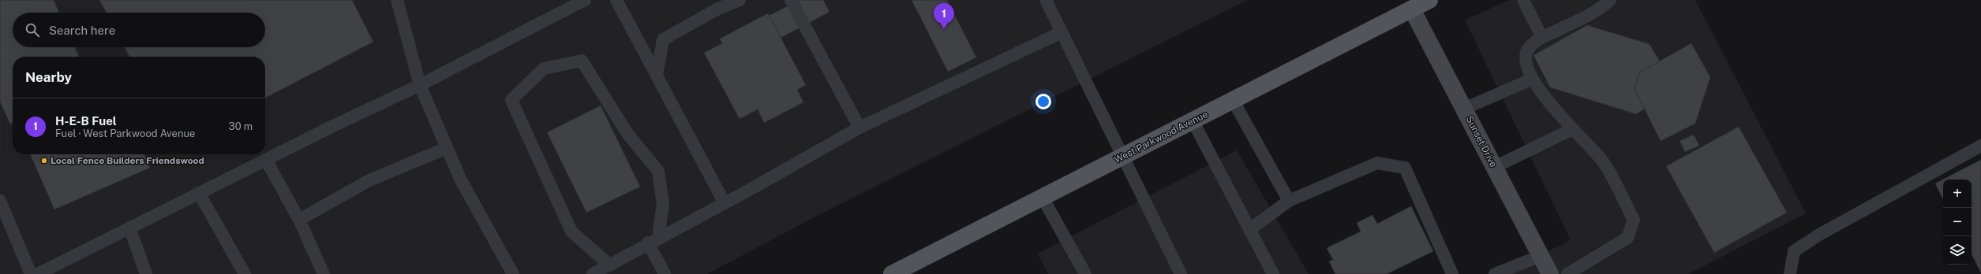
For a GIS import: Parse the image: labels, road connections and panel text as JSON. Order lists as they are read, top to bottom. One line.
{"streets":{"main road":["West Parkwood Avenue"],"street":["Sunset Drive"]},"crossings":[["West Parkwood Avenue","Sunset Drive"]],"places":["Local Fence Builders Friendswood"],"page":{"pins":"1","search":"Search here","heading":"Nearby","list":[{"mark":"1","name":"H-E-B Fuel","note":"Fuel · West Parkwood Avenue","value":"30 m"}],"map_buttons":["+","−"]}}
